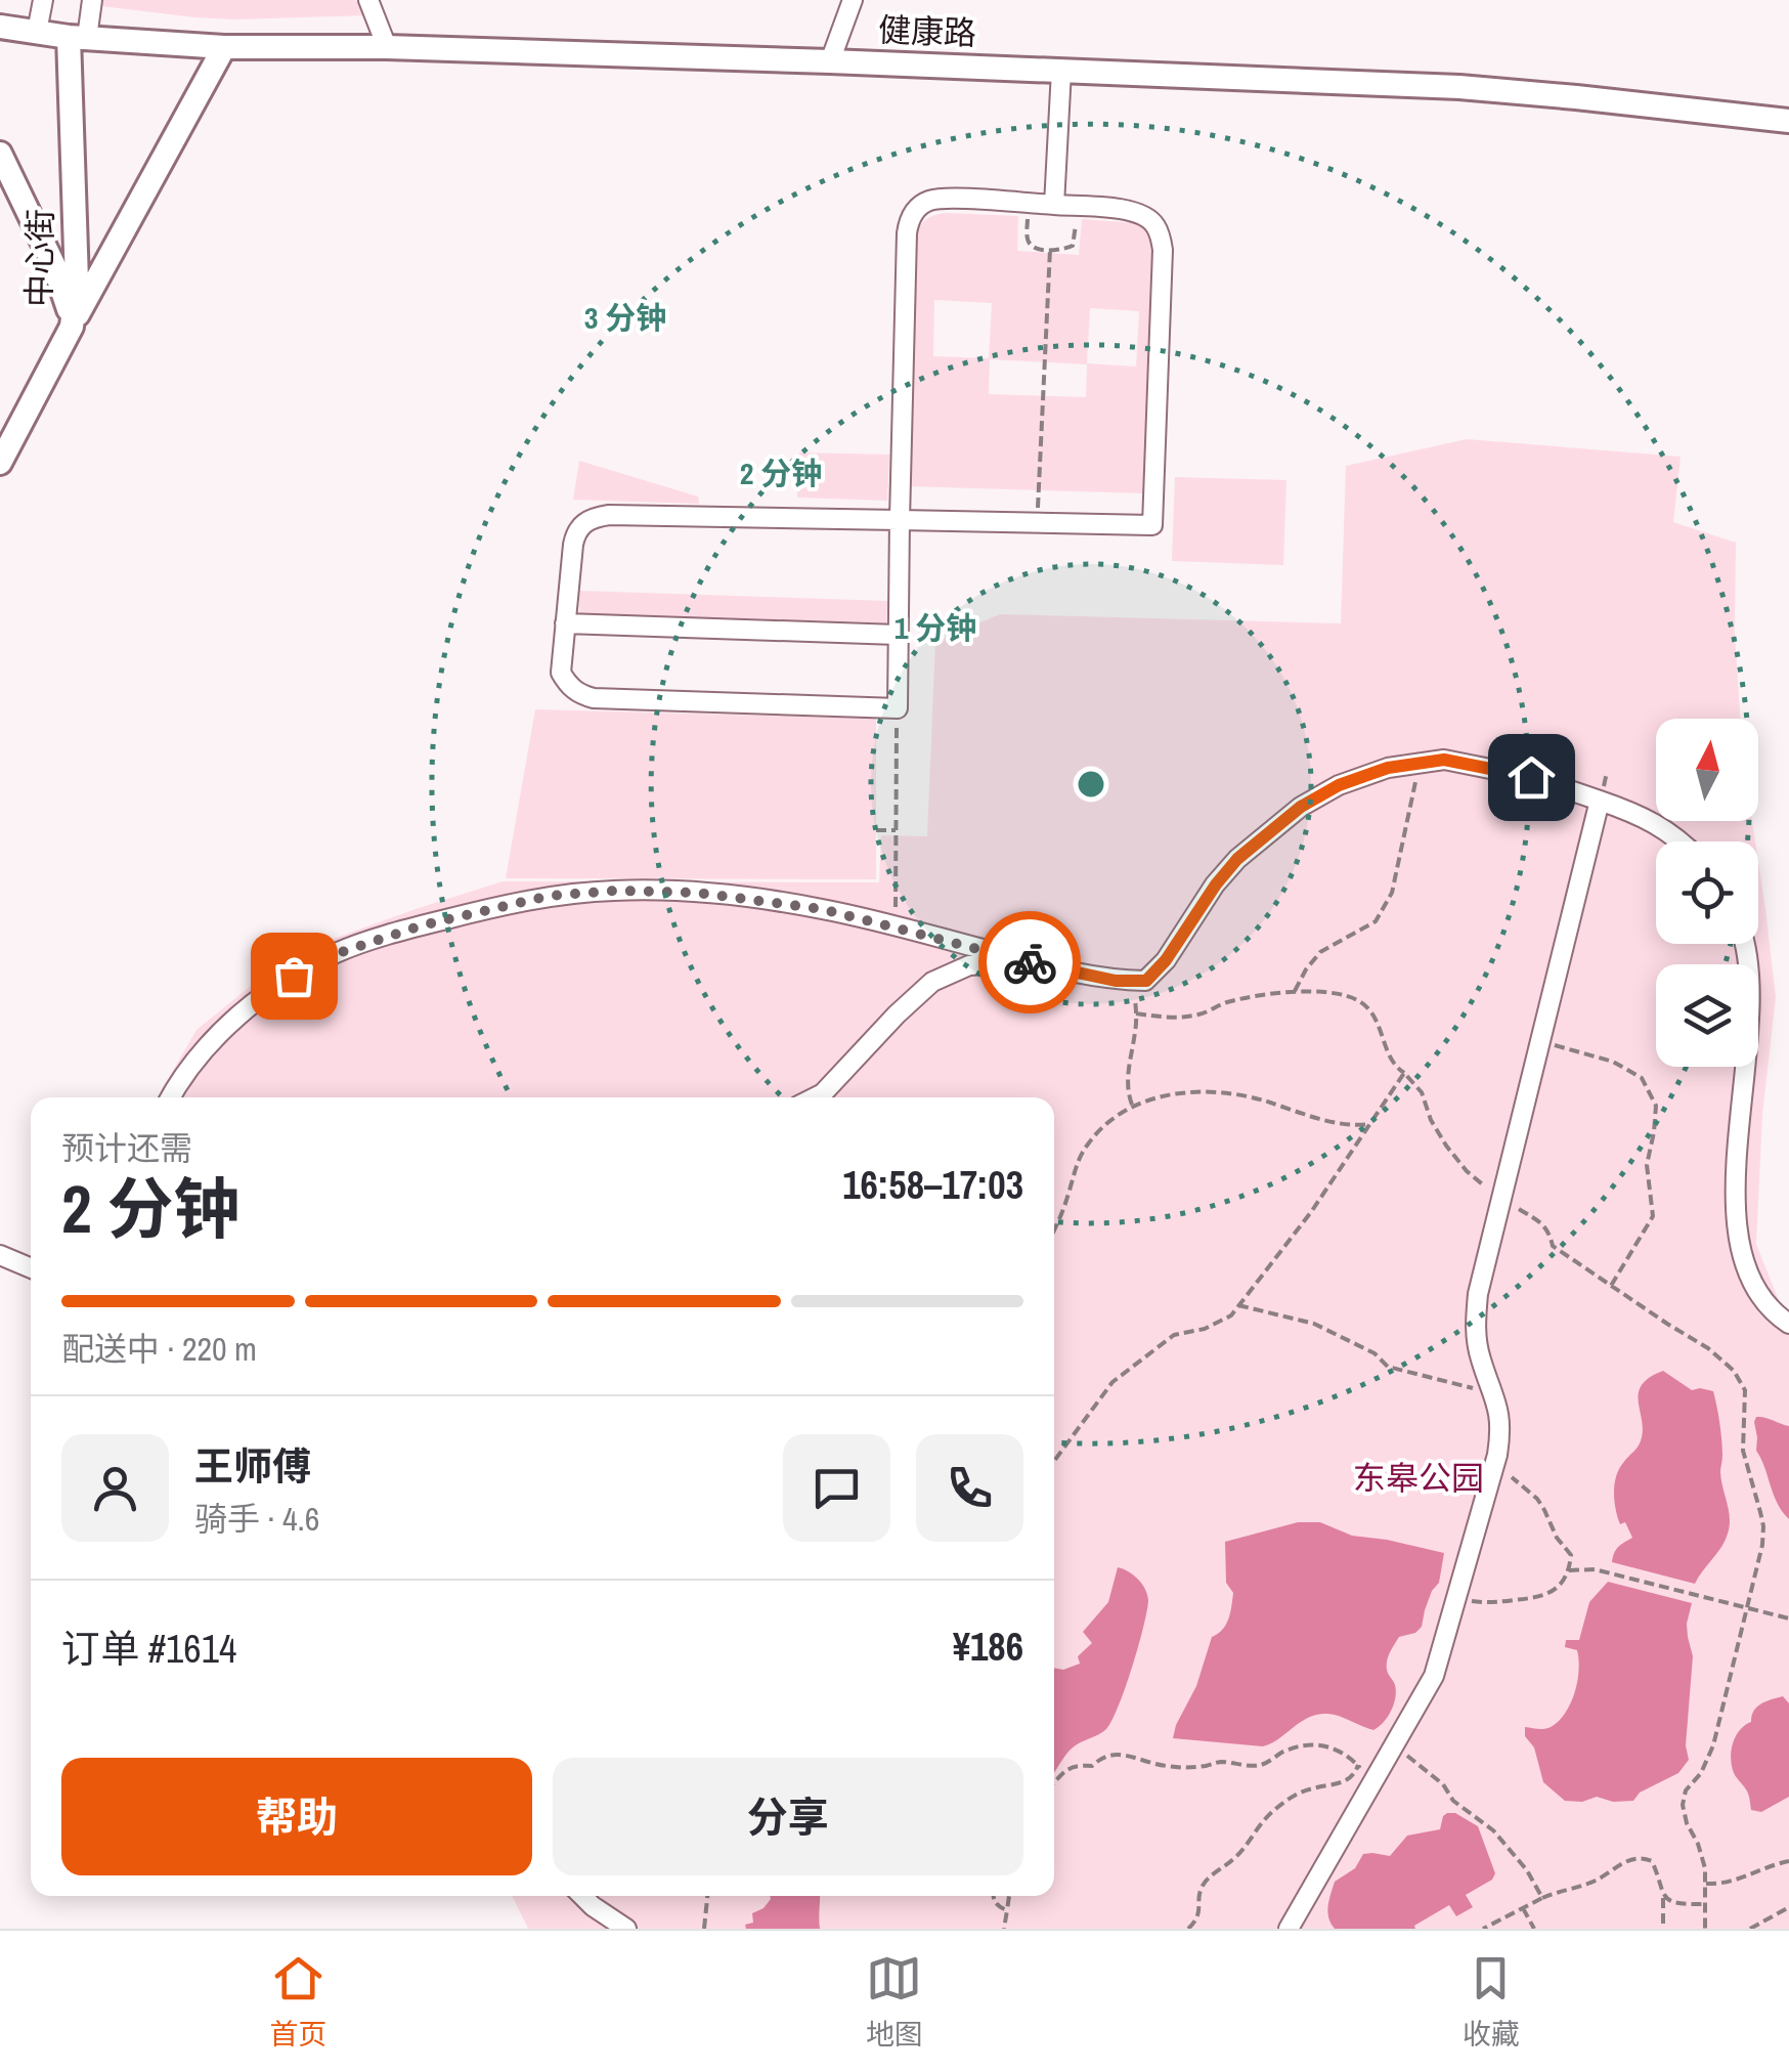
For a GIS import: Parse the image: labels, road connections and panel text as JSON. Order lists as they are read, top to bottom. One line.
{"streets":{"main road":["健康路","中心街"]},"crossings":[["健康路","中心街"]],"parks":["东皋公园"],"north":"top","page":{"heading":["2 分钟","预计还需","16:58–17:03"],"panel":["王师傅","骑手 · 4.6","订单 #1614","¥186"],"bar":"配送中 · 220 m","buttons":["帮助","分享"],"tabs":["首页","地图","收藏"]},"rings":["3 分钟","2 分钟","1 分钟"]}
